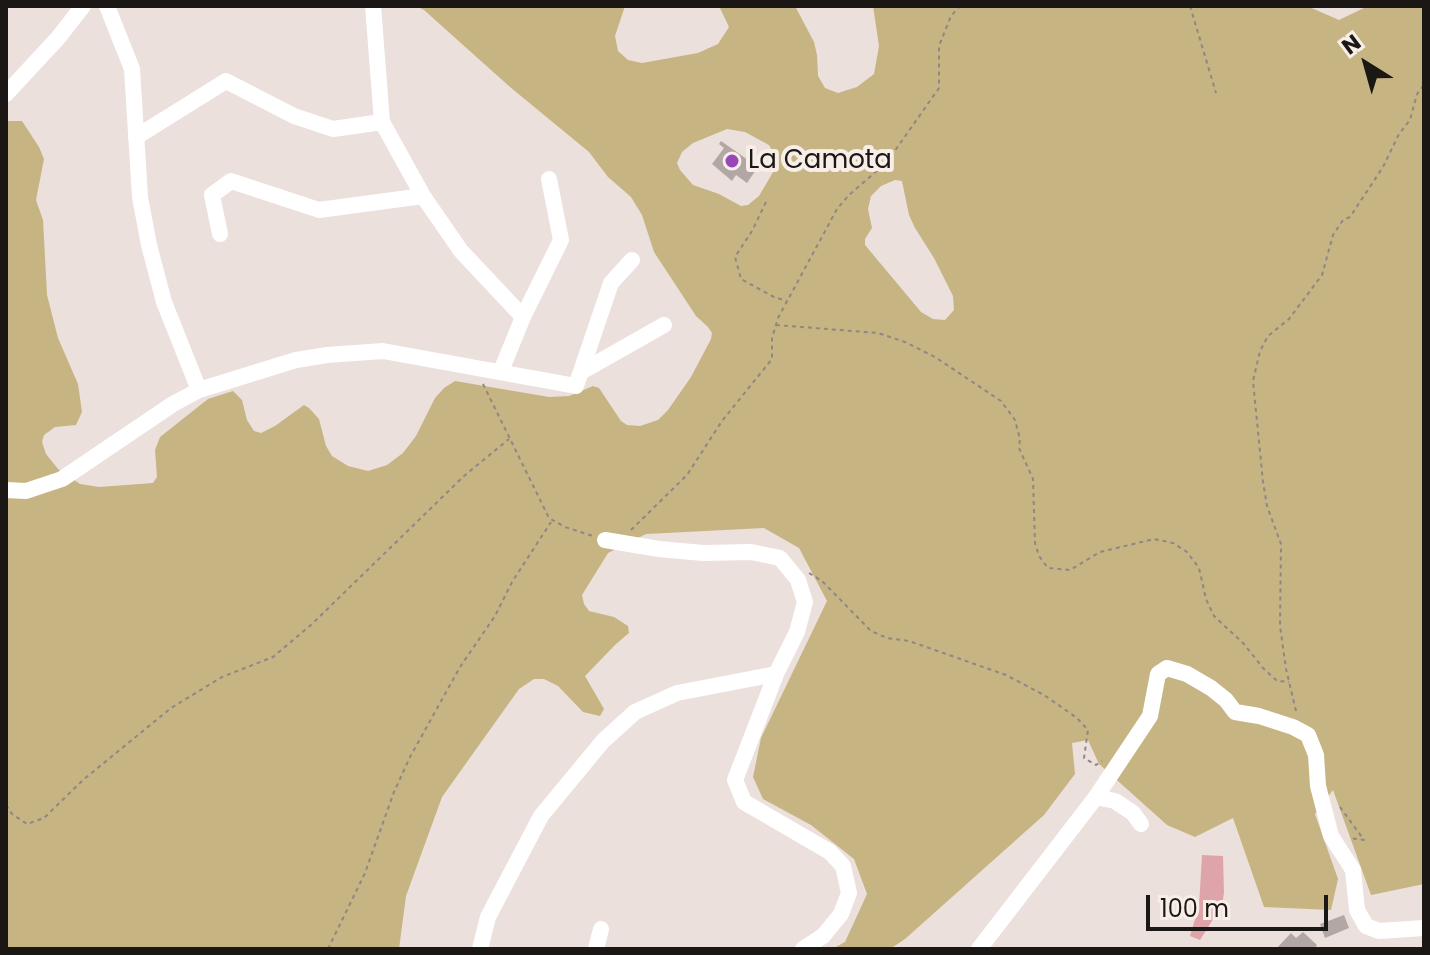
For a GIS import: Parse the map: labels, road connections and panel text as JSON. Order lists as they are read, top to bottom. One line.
{"places":["La Camota"],"scale_bar":"100 m","north":"top left"}
